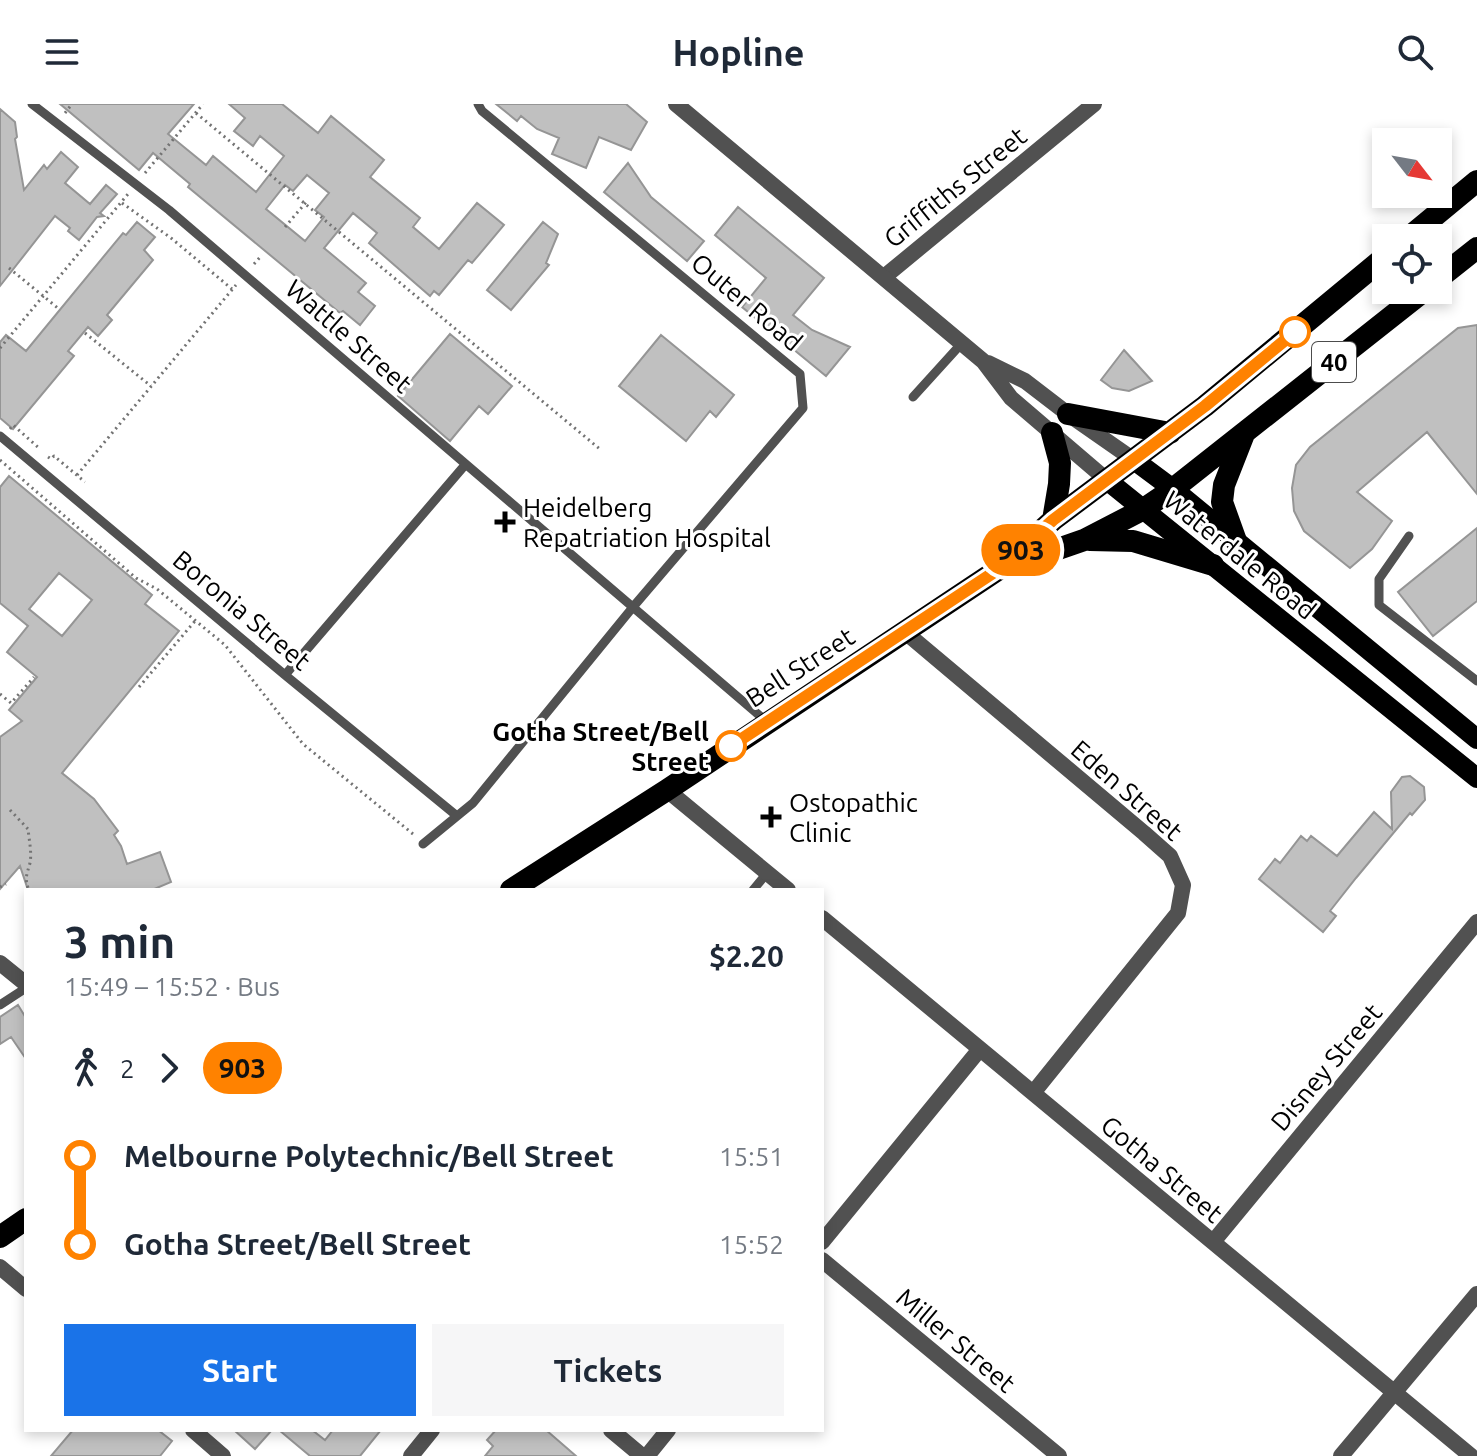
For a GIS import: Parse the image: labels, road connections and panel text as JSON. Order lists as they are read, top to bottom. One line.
{"streets":{"highway":["40","Bell Street"],"main road":["Waterdale Road"],"street":["Griffiths Street","Eden Street","Disney Street","Gotha Street","Miller Street"],"lane":["Outer Road","Wattle Street","Boronia Street"]},"crossings":[["Griffiths Street","Waterdale Road"],["Outer Road","Wattle Street"],["Outer Road","Boronia Street"],["Wattle Street","Bell Street"],["Waterdale Road","Bell Street"],["Bell Street","Eden Street"],["Eden Street","Gotha Street"],["Disney Street","Gotha Street"]],"places":{"health":["Heidelberg Repatriation Hospital","Ostopathic Clinic"],"other":["Gotha Street/Bell Street"]},"lines":["bus line 903"],"north":"bottom right","page":{"header":"Hopline","on_map":"903","heading":["3 min","15:49 – 15:52 · Bus","$2.20"],"legs":["2","903"],"list":[{"name":"Melbourne Polytechnic/Bell Street","value":"15:51"},{"name":"Gotha Street/Bell Street","value":"15:52"}],"buttons":["Start","Tickets"]}}
